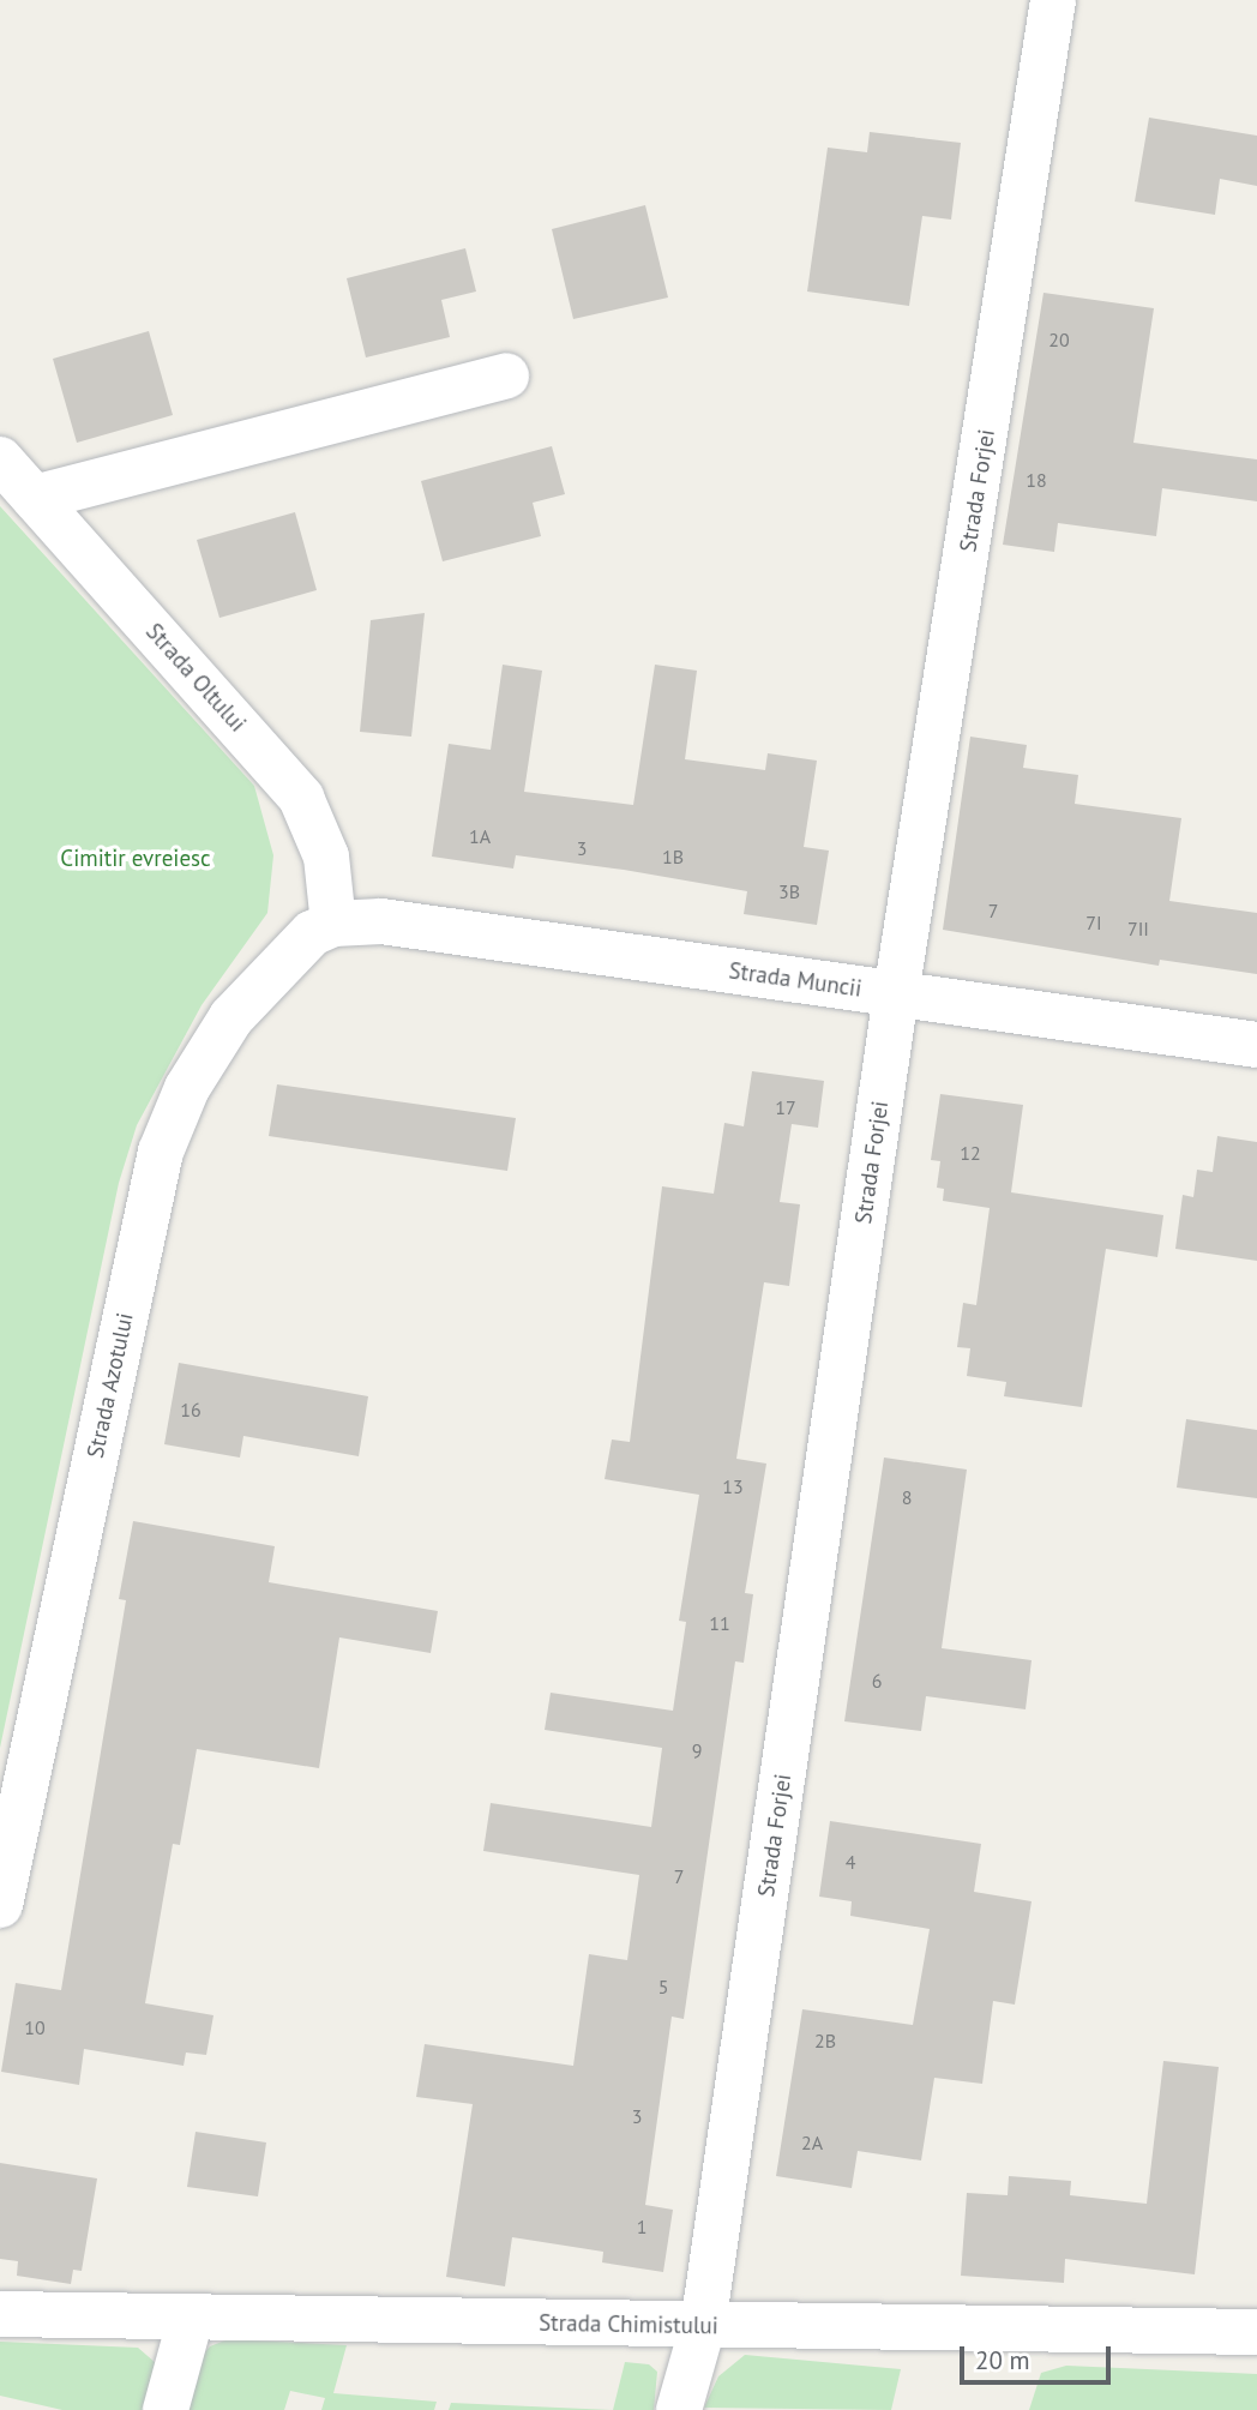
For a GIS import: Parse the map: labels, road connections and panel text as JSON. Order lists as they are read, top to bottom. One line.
{"streets":{"street":["Strada Forjei","Strada Oltului","Strada Muncii","Strada Azotului","Strada Chimistului"]},"crossings":[["Strada Forjei","Strada Muncii"],["Strada Forjei","Strada Chimistului"],["Strada Oltului","Strada Muncii"],["Strada Oltului","Strada Azotului"],["Strada Muncii","Strada Azotului"]],"parks":["Cimitir evreiesc"],"house_numbers":["20","18","1A","3","1B","3B","7","7I","7II","17","12","16","13","8","11","6","9","4","7","5","10","2B","3","2A","1"],"scale_bar":"20 m"}
